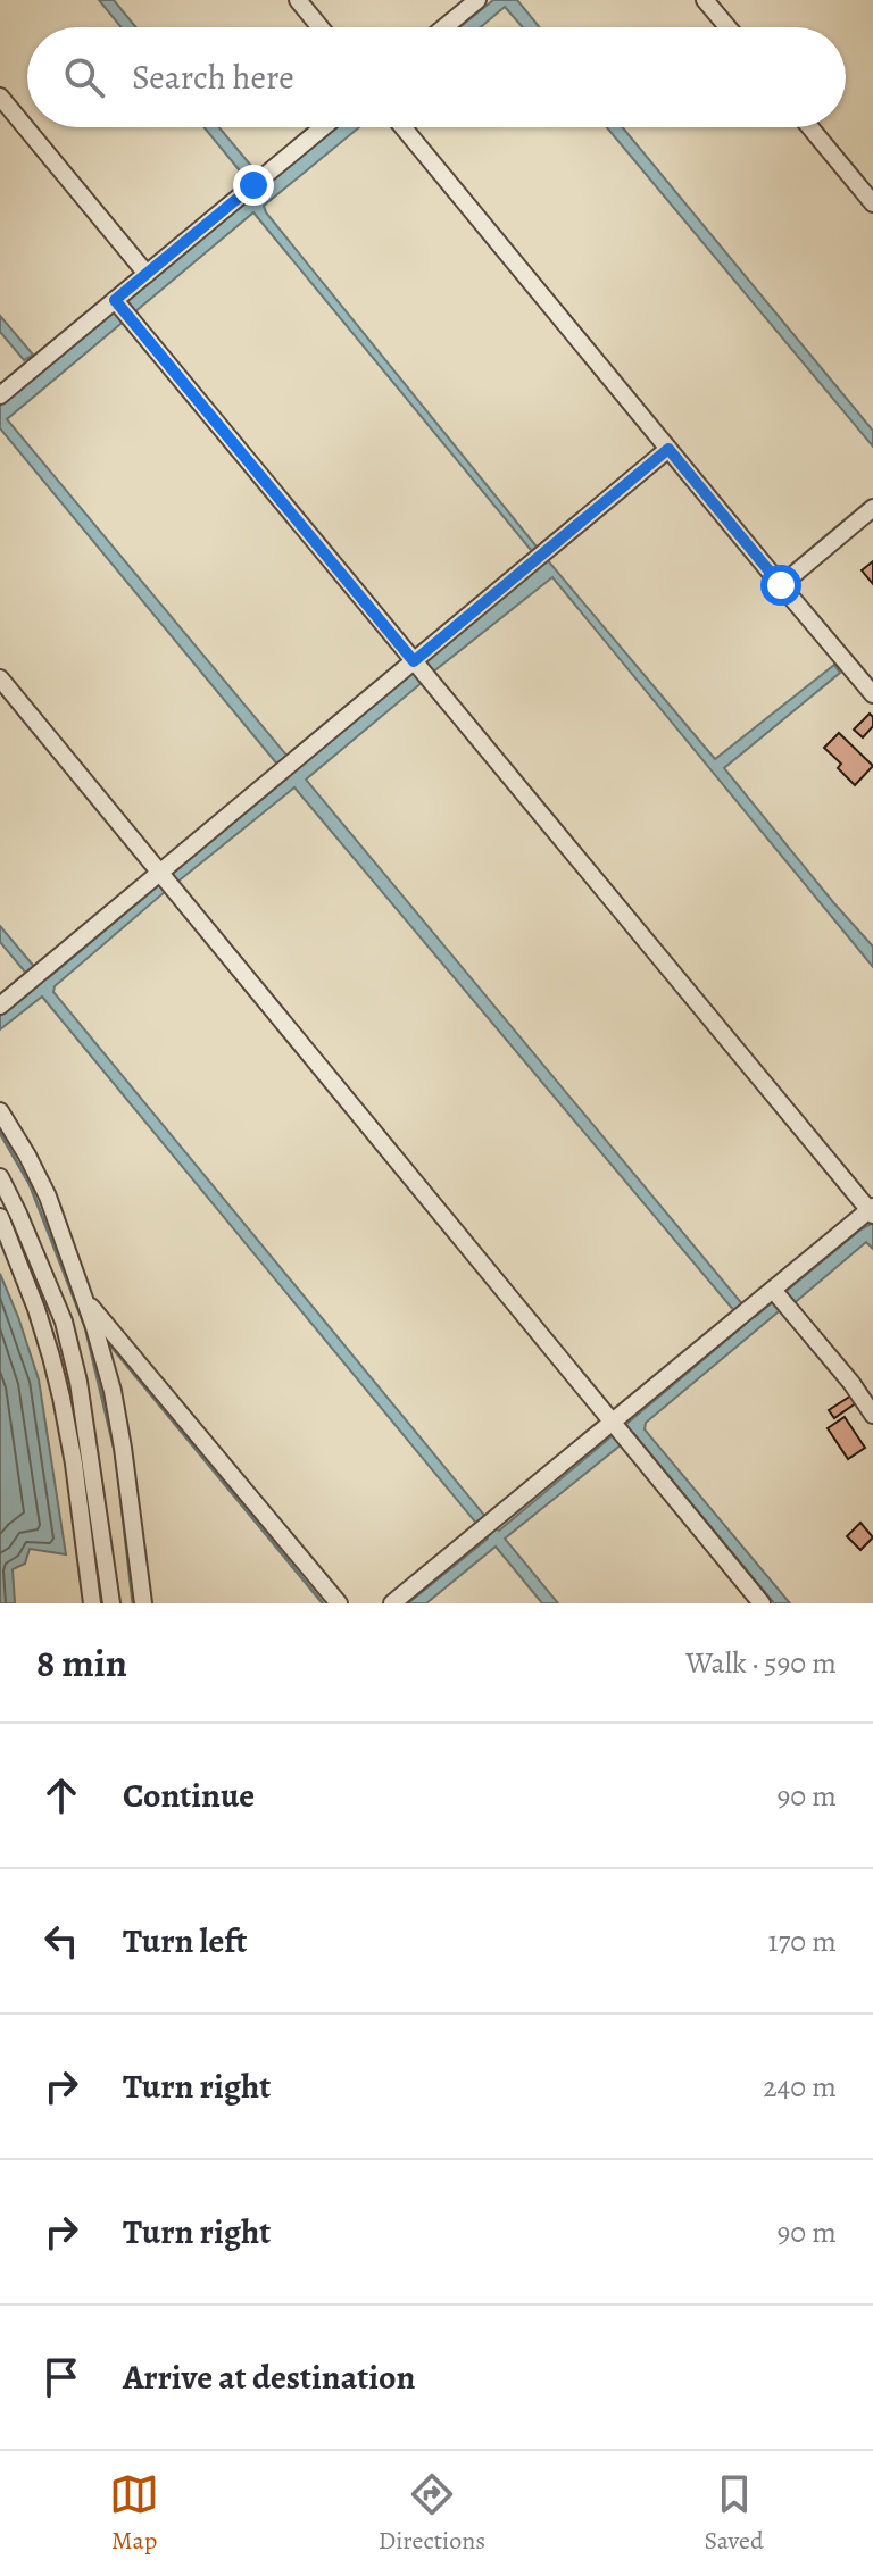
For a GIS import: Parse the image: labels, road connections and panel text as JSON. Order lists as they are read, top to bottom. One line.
{"page":{"search":"Search here","heading":["8 min","Walk · 590 m"],"list":[["Continue","90 m"],["Turn left","170 m"],["Turn right","240 m"],["Turn right","90 m"],"Arrive at destination"],"nav":["Map","Directions","Saved"]}}
